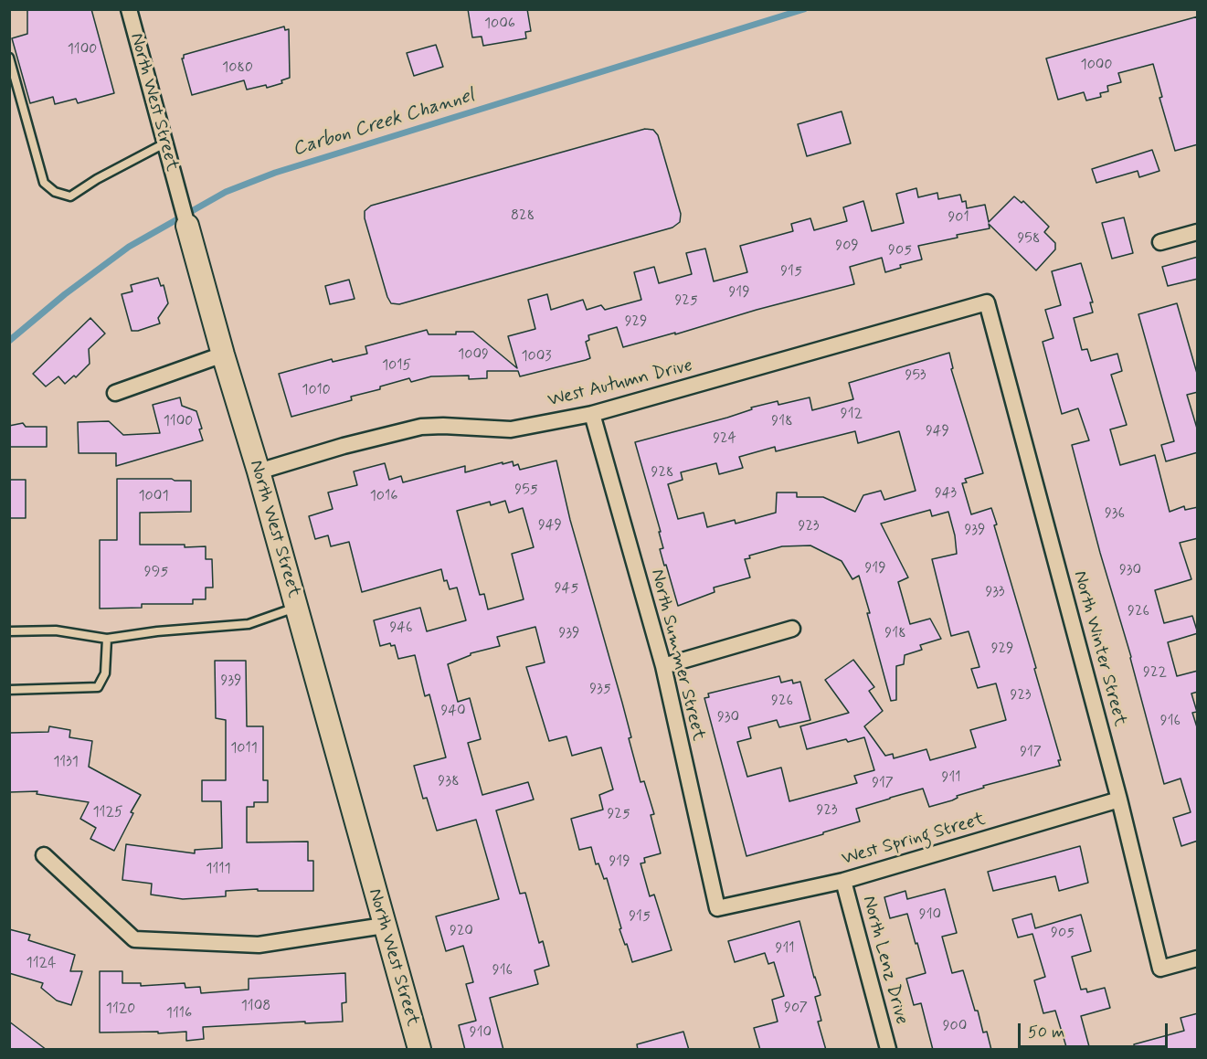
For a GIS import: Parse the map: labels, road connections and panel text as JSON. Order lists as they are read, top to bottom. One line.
{"streets":{"street":["North West Street","West Autumn Drive","North Winter Street","North Summer Street","West Spring Street","North Lenz Drive"]},"crossings":[["North West Street","West Autumn Drive"],["West Autumn Drive","North Winter Street"],["West Autumn Drive","North Summer Street"],["North Winter Street","West Spring Street"],["North Summer Street","West Spring Street"],["West Spring Street","North Lenz Drive"]],"water":["Carbon Creek Channel"],"house_numbers":["1006","1100","1000","1080","828","901","958","909","905","915","919","925","929","1009","1003","1015","953","1010","912","1100","918","949","924","928","955","943","1001","1016","936","949","923","939","919","930","995","945","933","926","946","939","918","929","922","939","935","923","926","940","930","916","1011","917","1131","911","938","917","923","1125","925","919","1111","910","915","920","905","911","1124","916","1108","907","1120","1116","900","910"],"scale_bar":"50 m"}
